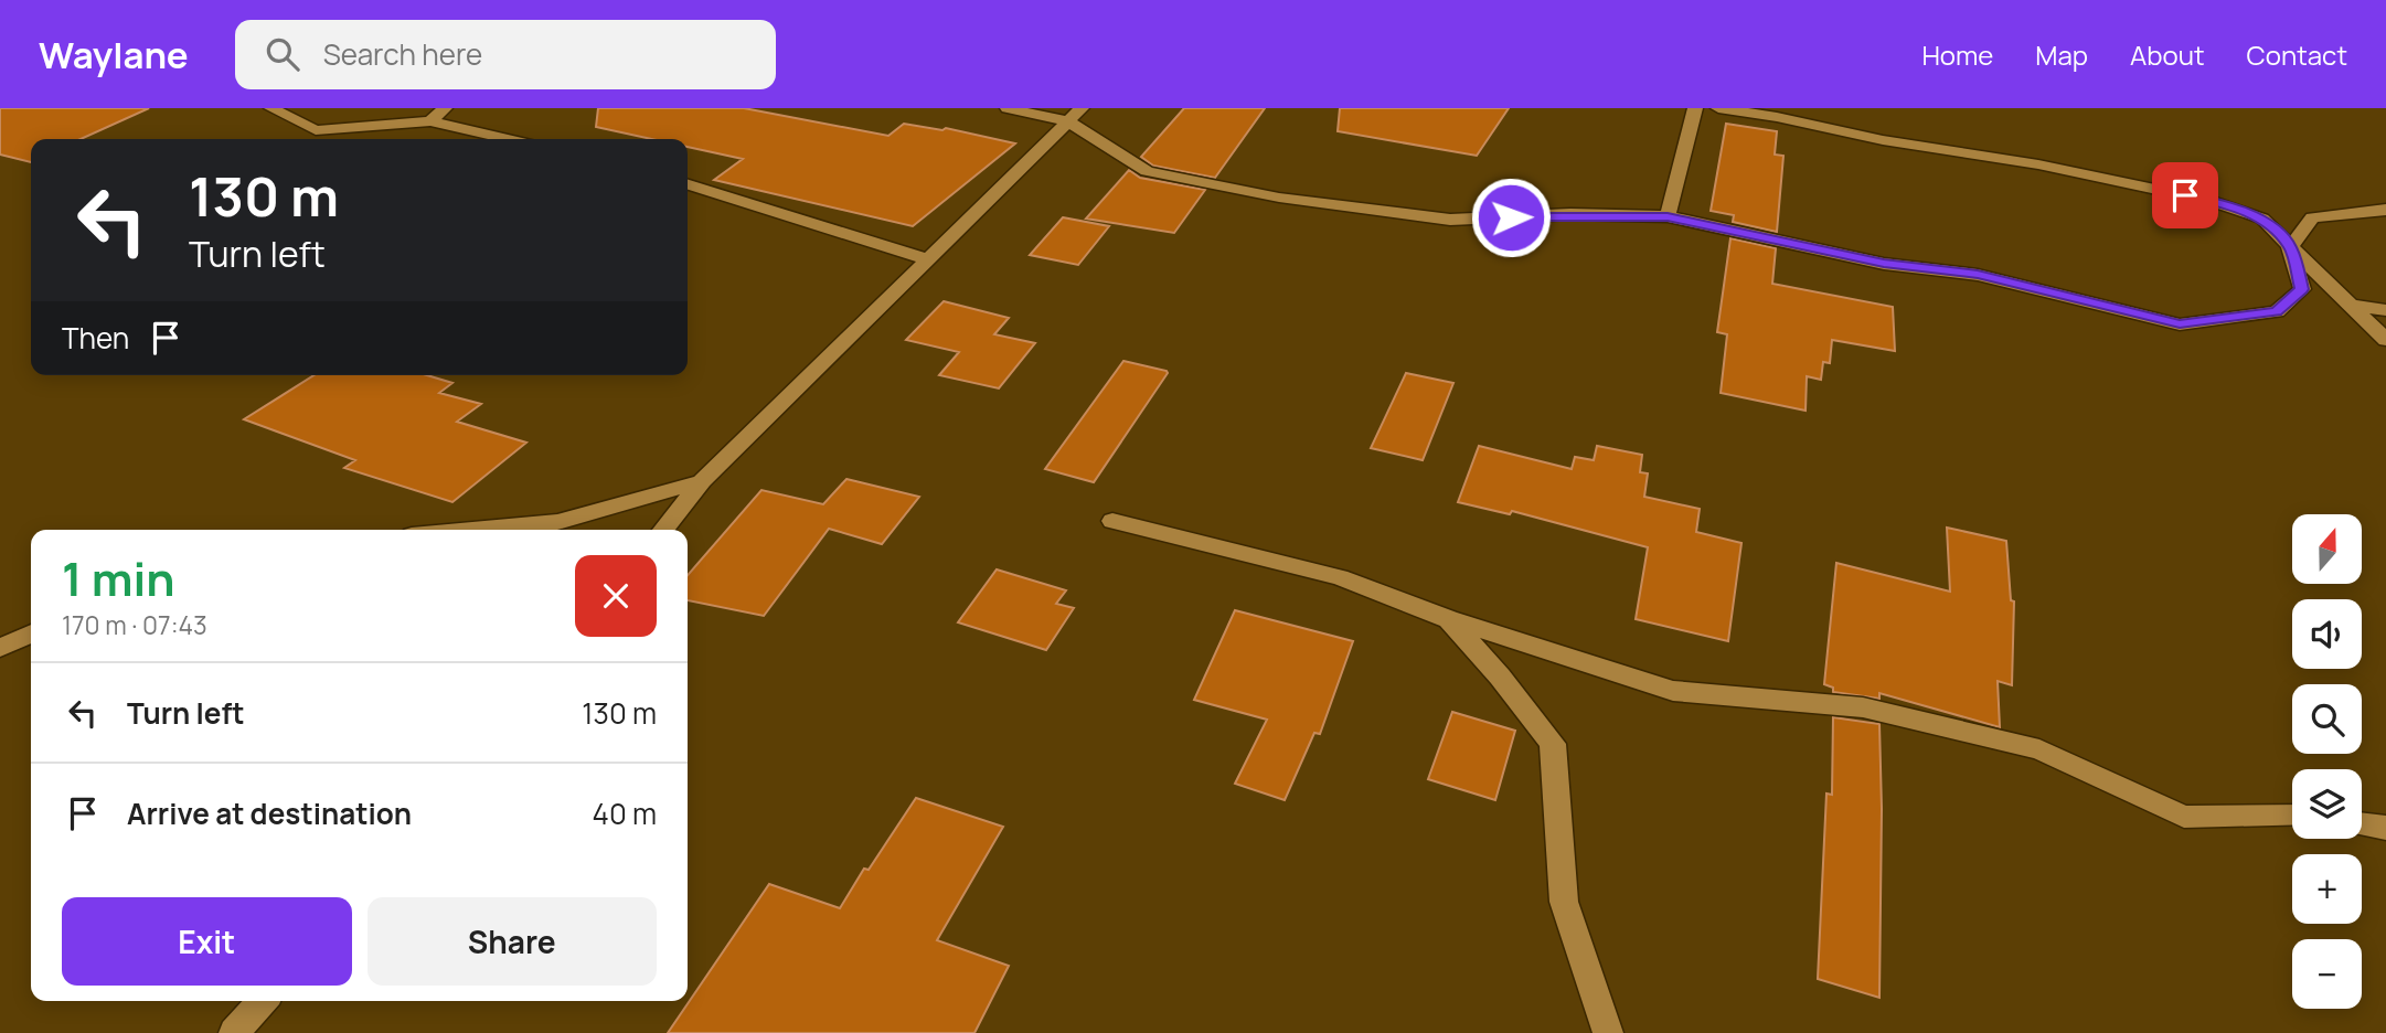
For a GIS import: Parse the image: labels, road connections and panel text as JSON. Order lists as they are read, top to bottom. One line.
{"north":"top","page":{"header":"Waylane","search":"Search here","nav":["Home","Map","About","Contact"],"turn":["130 m","Turn left"],"then":"Then","map_buttons":["+","−"],"heading":["1 min","170 m · 07:43"],"list":[{"name":"Turn left","value":"130 m"},{"name":"Arrive at destination","value":"40 m"}],"buttons":["Exit","Share"]}}
